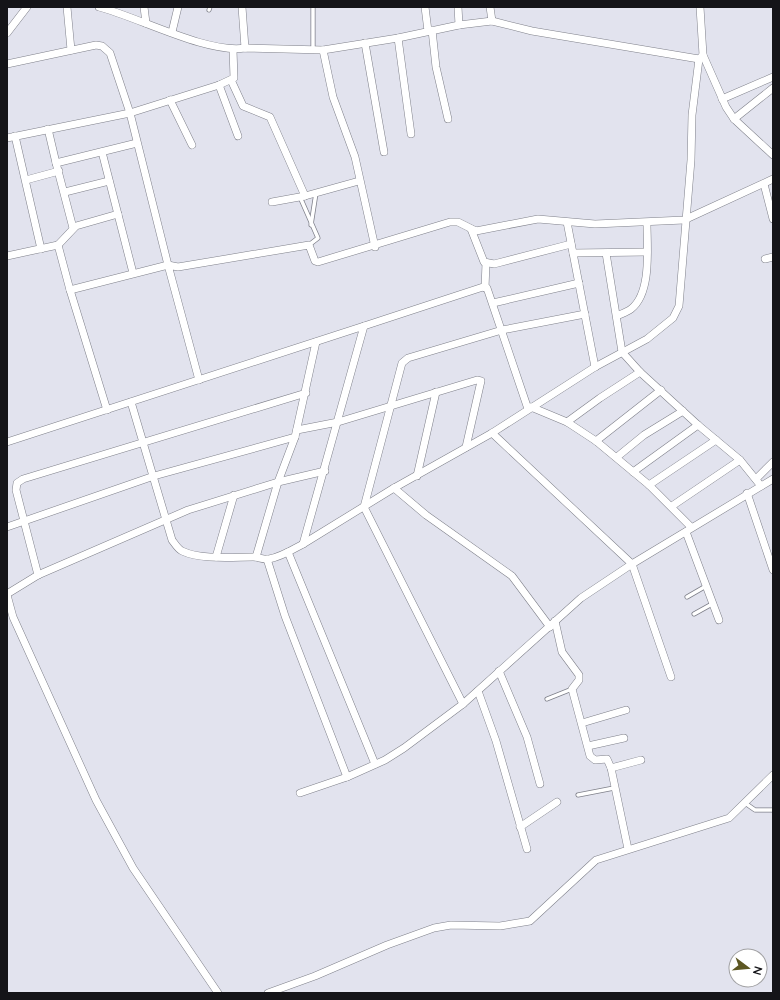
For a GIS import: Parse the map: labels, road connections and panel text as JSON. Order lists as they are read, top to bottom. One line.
{"north":"right"}
